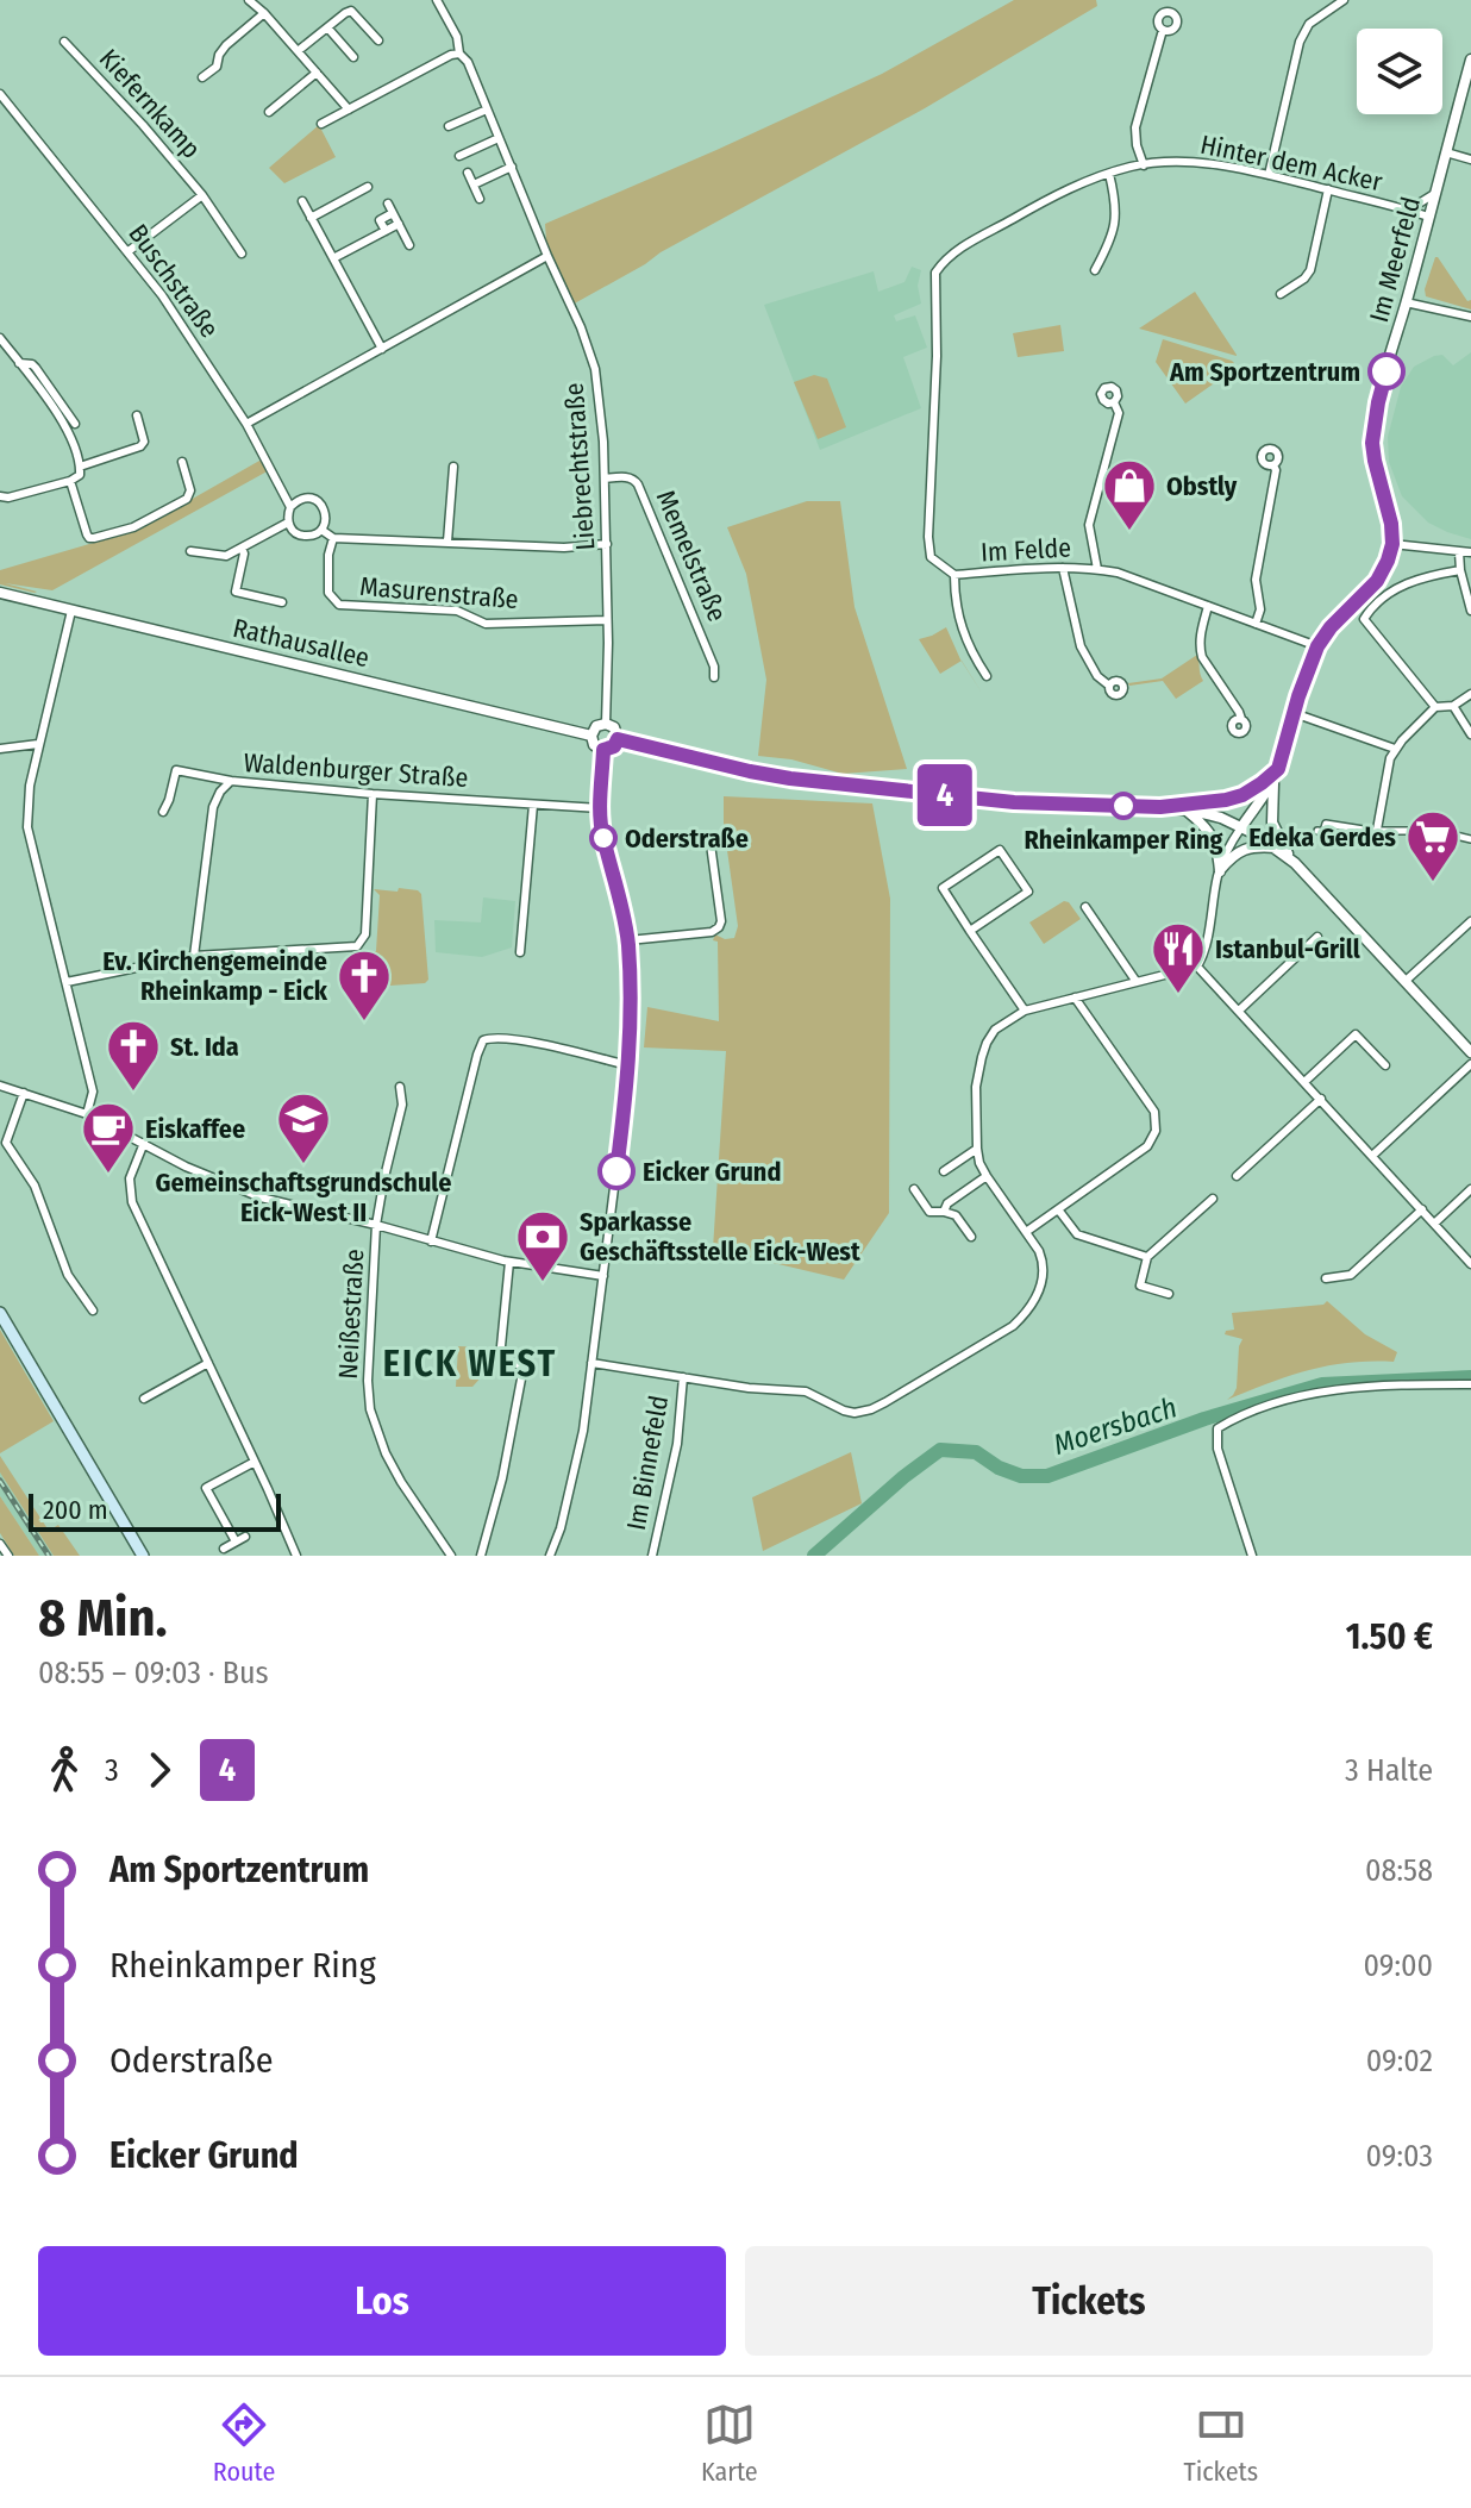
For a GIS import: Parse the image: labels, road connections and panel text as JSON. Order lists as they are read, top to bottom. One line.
{"streets":{"street":["Kiefernkamp","Hinter dem Acker","Im Meerfeld","Buschstraße","Liebrechtstraße","Im Felde","Memelstraße","Masurenstraße","Rathausallee","Waldenburger Straße","Neißestraße","Im Binnefeld"]},"crossings":[["Kiefernkamp","Buschstraße"],["Hinter dem Acker","Im Meerfeld"],["Hinter dem Acker","Im Felde"],["Liebrechtstraße","Memelstraße"],["Liebrechtstraße","Masurenstraße"],["Liebrechtstraße","Rathausallee"]],"districts":["EICK WEST"],"water":["Moersbach"],"places":{"other":["Am Sportzentrum","Rheinkamper Ring","Oderstraße","Eicker Grund"],"shop":["Obstly"],"supermarket":["Edeka Gerdes"],"restaurant":["Istanbul-Grill"],"church":["Ev. Kirchengemeinde Rheinkamp - Eick","St. Ida"],"school or university":["Gemeinschaftsgrundschule Eick-West II"],"cafe":["Eiskaffee"],"bank":["Sparkasse Geschäftsstelle Eick-West"]},"lines":["bus line 4"],"scale_bar":"200 m","page":{"on_map":"4","scale":"200 m","heading":["8 Min.","08:55 – 09:03 · Bus","1.50 €"],"legs":["3","4","3 Halte"],"list":[{"name":"Am Sportzentrum","value":"08:58"},{"name":"Rheinkamper Ring","value":"09:00"},{"name":"Oderstraße","value":"09:02"},{"name":"Eicker Grund","value":"09:03"}],"buttons":["Los","Tickets"],"tabs":["Route","Karte","Tickets"]}}
